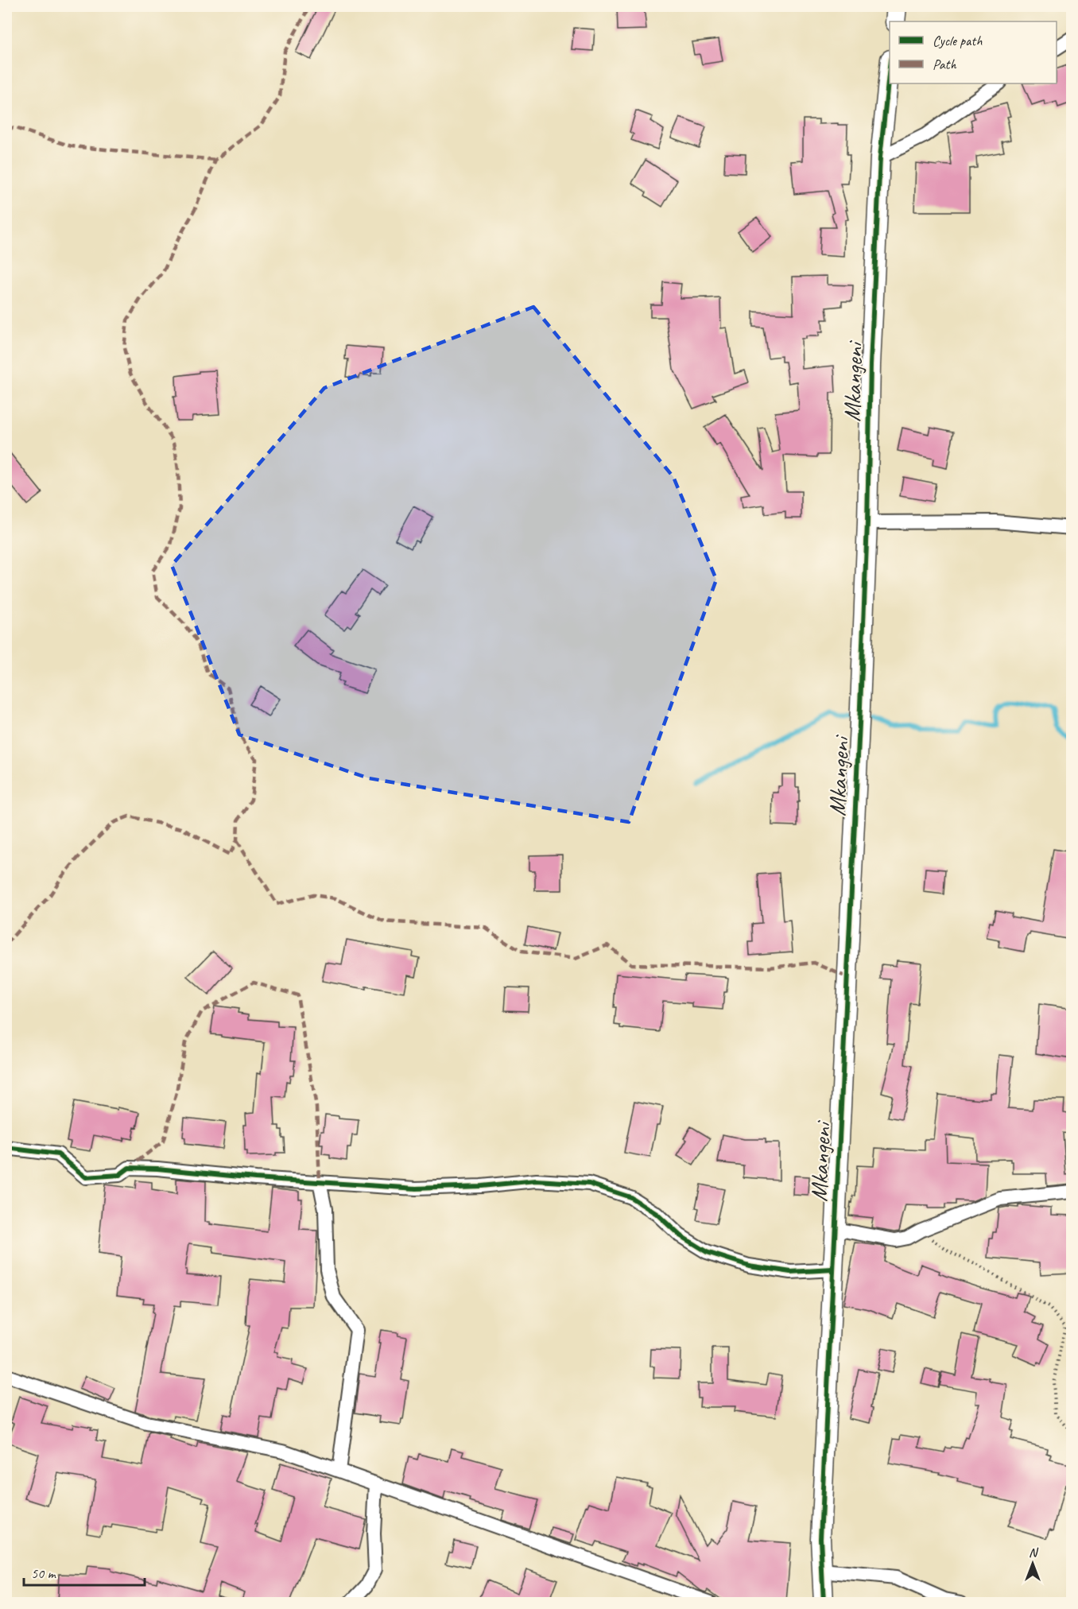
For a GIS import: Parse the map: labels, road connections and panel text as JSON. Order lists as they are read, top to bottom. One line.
{"streets":{"street":["Mkangeni"]},"legend":["Cycle path","Path"],"scale_bar":"50 m","north":"top"}
